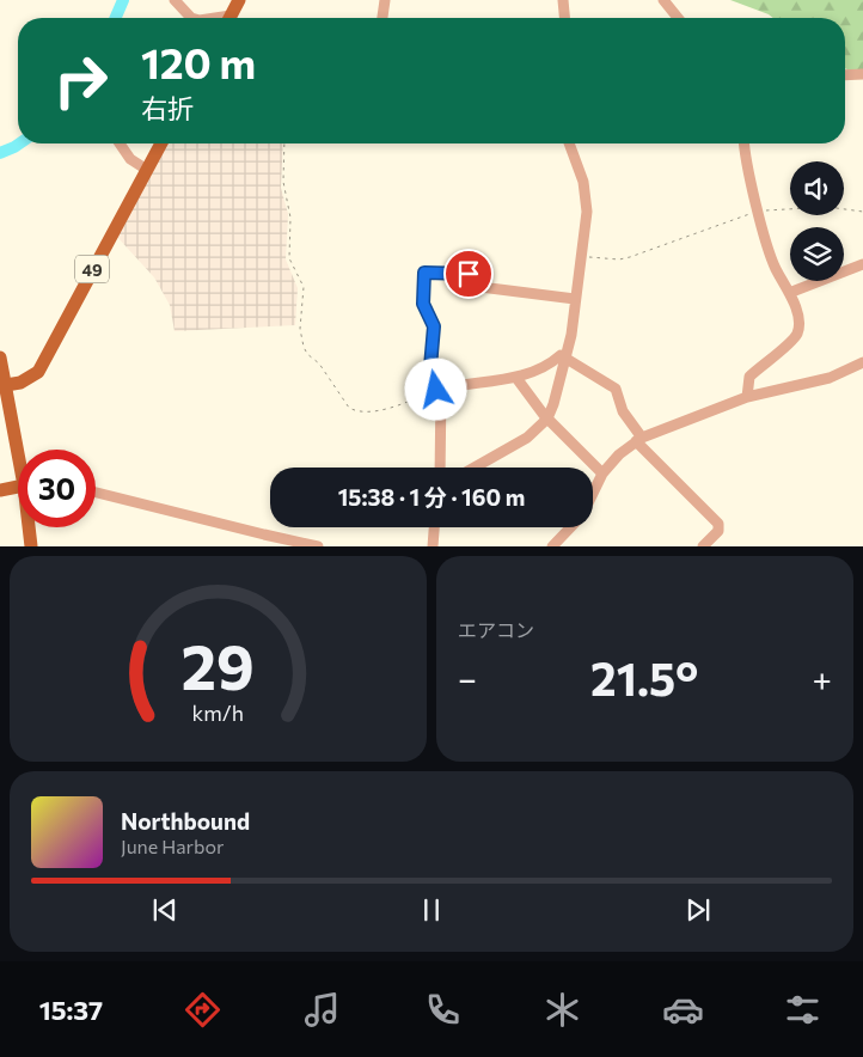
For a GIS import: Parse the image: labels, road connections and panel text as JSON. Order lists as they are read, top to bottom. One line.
{"streets":{"main road":["49"]},"page":{"turn":["120 m","右折"],"limit":"30","trip":"15:38 · 1 分 · 160 m","tile":"エアコン","heat":["−","21.5°","+"],"song":["Northbound","June Harbor"],"tabs":"15:37","gauge":["29","km/h"]}}
